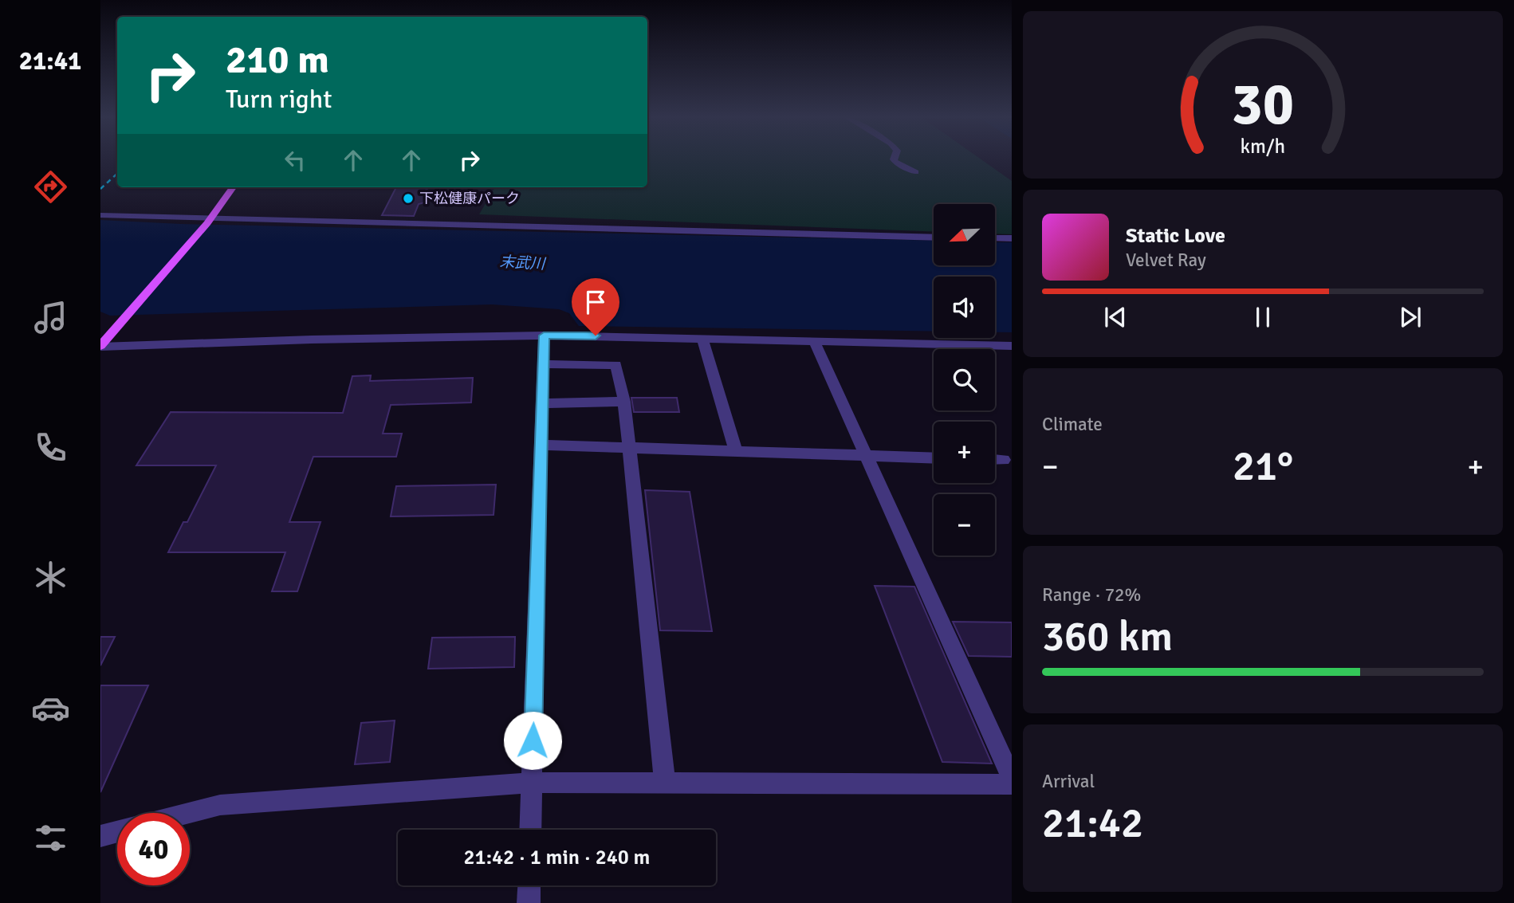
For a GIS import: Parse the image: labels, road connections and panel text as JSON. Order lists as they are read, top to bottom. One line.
{"water":["末武川"],"places":["下松健康パーク"],"north":"bottom left","page":{"tabs":"21:41","turn":["210 m","Turn right"],"map_buttons":["+","−"],"song":["Static Love","Velvet Ray"],"tile":["Climate",["Range · 72%","360 km"],["Arrival","21:42"]],"heat":["−","21°","+"],"limit":"40","trip":"21:42 · 1 min · 240 m","gauge":["30","km/h"]}}
